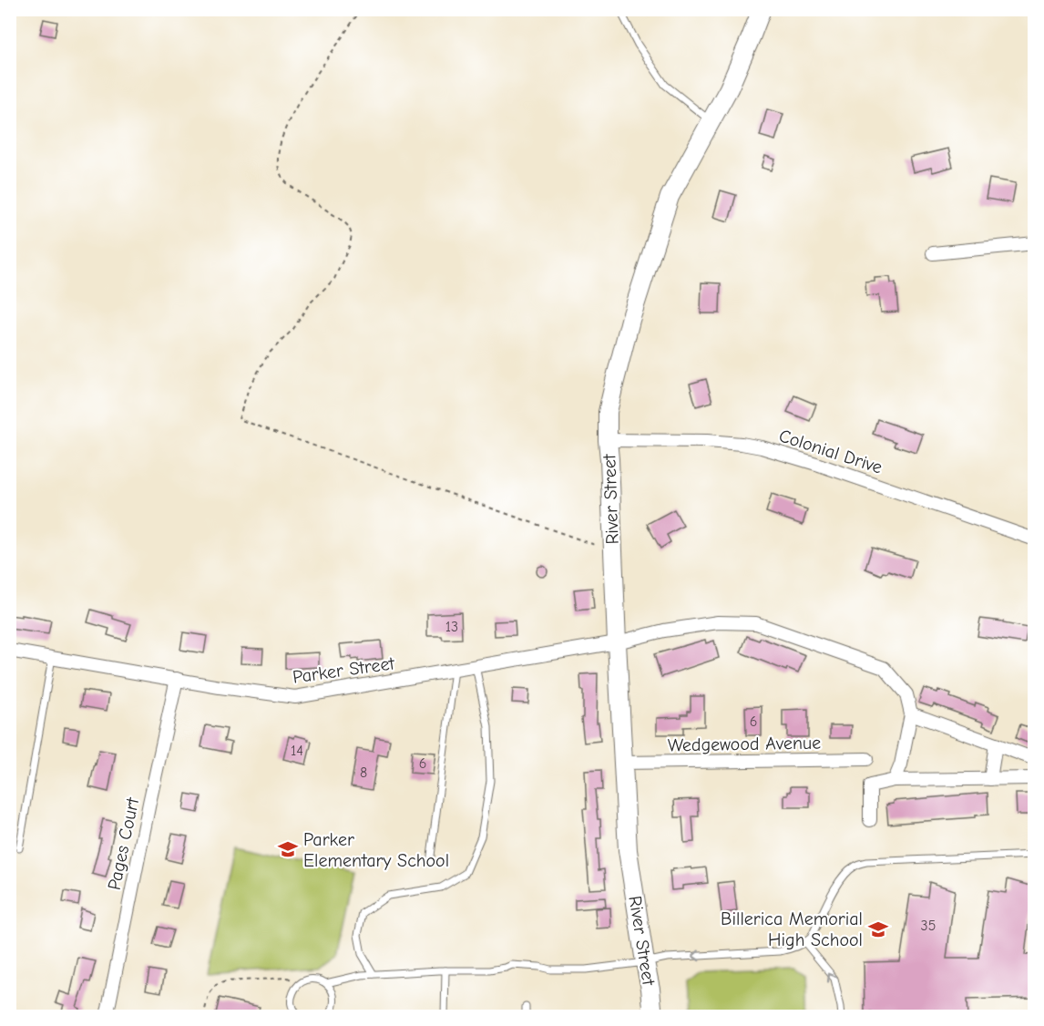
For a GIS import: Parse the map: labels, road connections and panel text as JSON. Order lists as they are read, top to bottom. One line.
{"streets":{"main road":["River Street"],"street":["Colonial Drive","Parker Street","Wedgewood Avenue","Pages Court"]},"crossings":[["Colonial Drive","River Street"],["River Street","Parker Street"],["River Street","Wedgewood Avenue"],["Parker Street","Pages Court"]],"places":{"school or university":["Parker Elementary School","Billerica Memorial High School"]},"house_numbers":["13","6","14","6","8","35"]}
